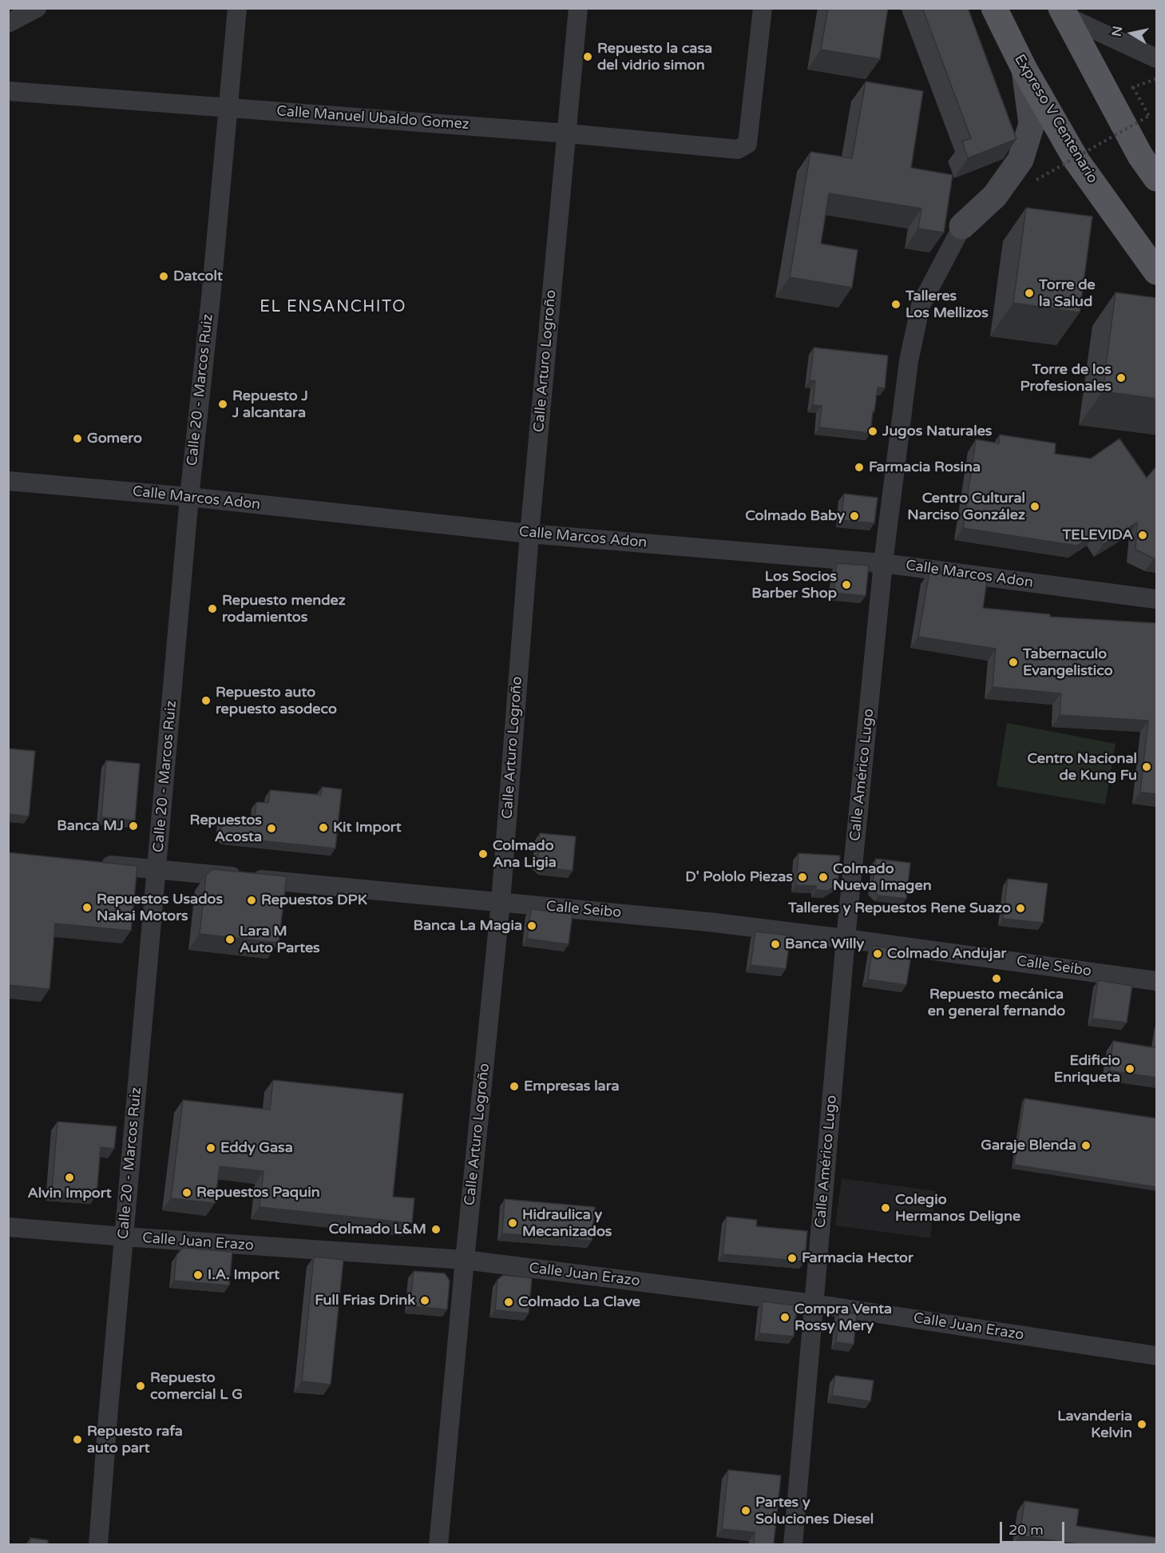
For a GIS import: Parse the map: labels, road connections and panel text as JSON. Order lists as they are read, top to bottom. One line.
{"streets":{"main road":["Expreso V Centenario"],"street":["Calle Manuel Ubaldo Gomez","Calle Arturo Logroño","Calle 20 - Marcos Ruiz","Calle Marcos Adon","Calle Américo Lugo","Calle Seibo","Calle Juan Erazo"]},"crossings":[["Calle Manuel Ubaldo Gomez","Calle Arturo Logroño"],["Calle Manuel Ubaldo Gomez","Calle 20 - Marcos Ruiz"],["Expreso V Centenario","Calle Américo Lugo"],["Calle Arturo Logroño","Calle Marcos Adon"],["Calle Arturo Logroño","Calle Seibo"],["Calle Arturo Logroño","Calle Juan Erazo"],["Calle 20 - Marcos Ruiz","Calle Marcos Adon"],["Calle 20 - Marcos Ruiz","Calle Seibo"],["Calle 20 - Marcos Ruiz","Calle Juan Erazo"],["Calle Marcos Adon","Calle Américo Lugo"],["Calle Américo Lugo","Calle Seibo"],["Calle Américo Lugo","Calle Juan Erazo"]],"districts":["EL ENSANCHITO"],"places":["Repuesto la casa del vidrio simon","Datcolt","Torre de la Salud","Talleres Los Mellizos","Torre de los Profesionales","Repuesto J J alcantara","Jugos Naturales","Gomero","Farmacia Rosina","Centro Cultural Narciso González","Colmado Baby","TELEVIDA","Los Socios Barber Shop","Repuesto mendez rodamientos","Tabernaculo Evangelistico","Repuesto auto repuesto asodeco","Centro Nacional de Kung Fu","Banca MJ","Kit Import","Repuestos Acosta","Colmado Ana Ligia","D' Pololo Piezas","Colmado Nueva Imagen","Repuestos DPK","Repuestos Usados Nakai Motors","Talleres y Repuestos Rene Suazo","Banca La Magia","Lara M Auto Partes","Banca Willy","Colmado Andujar","Repuesto mecánica en general fernando","Edificio Enriqueta","Empresas lara","Garaje Blenda","Eddy Gasa","Alvin Import","Repuestos Paquin","Colegio Hermanos Deligne","Hidraulica y Mecanizados","Colmado L&M","Farmacia Hector","I.A. Import","Full Frias Drink","Colmado La Clave","Compra Venta Rossy Mery","Repuesto comercial L G","Lavanderia Kelvin","Repuesto rafa auto part","Partes y Soluciones Diesel"],"scale_bar":"20 m","north":"left"}
